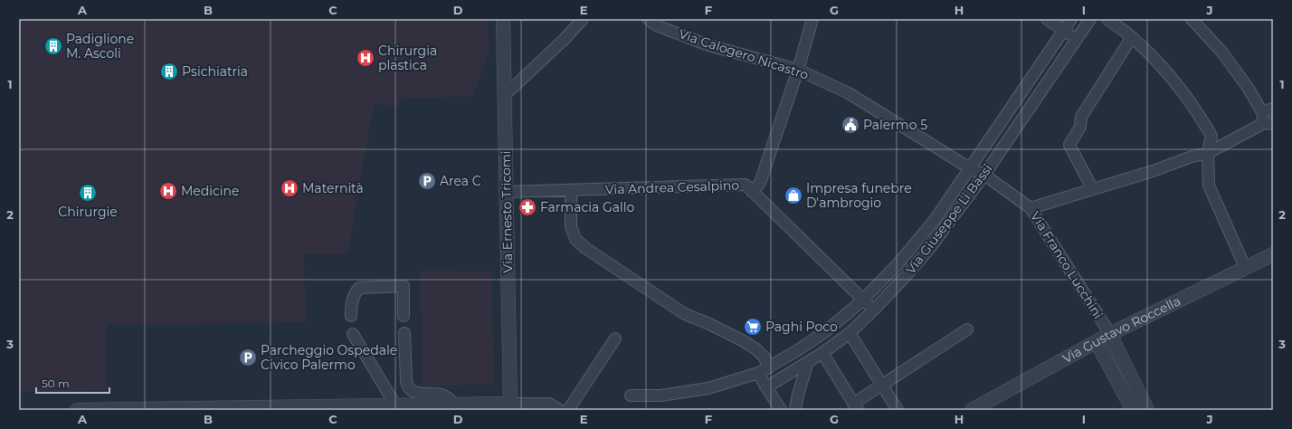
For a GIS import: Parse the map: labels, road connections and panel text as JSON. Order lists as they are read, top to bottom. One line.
{"streets":{"street":["Via Calogero Nicastro","Via Andrea Cesalpino","Via Ernesto Tricomi","Via Giuseppe Li Bassi","Via Franco Lucchini","Via Gustavo Roccella"]},"crossings":[["Via Calogero Nicastro","Via Giuseppe Li Bassi"],["Via Calogero Nicastro","Via Franco Lucchini"],["Via Andrea Cesalpino","Via Ernesto Tricomi"],["Via Andrea Cesalpino","Via Giuseppe Li Bassi"],["Via Giuseppe Li Bassi","Via Franco Lucchini"],["Via Franco Lucchini","Via Gustavo Roccella"]],"places":{"building":["Padiglione M. Ascoli","Psichiatria","Chirurgie"],"hospital":["Chirurgia plastica","Maternità","Medicine"],"public building":["Palermo 5"],"parking":["Area C","Parcheggio Ospedale Civico Palermo"],"shop":["Impresa funebre D'ambrogio"],"pharmacy":["Farmacia Gallo"],"supermarket":["Paghi Poco"]},"scale_bar":"50 m","grid":{"columns":["A","B","C","D","E","F","G","H","I","J"],"rows":["1","2","3"]}}
